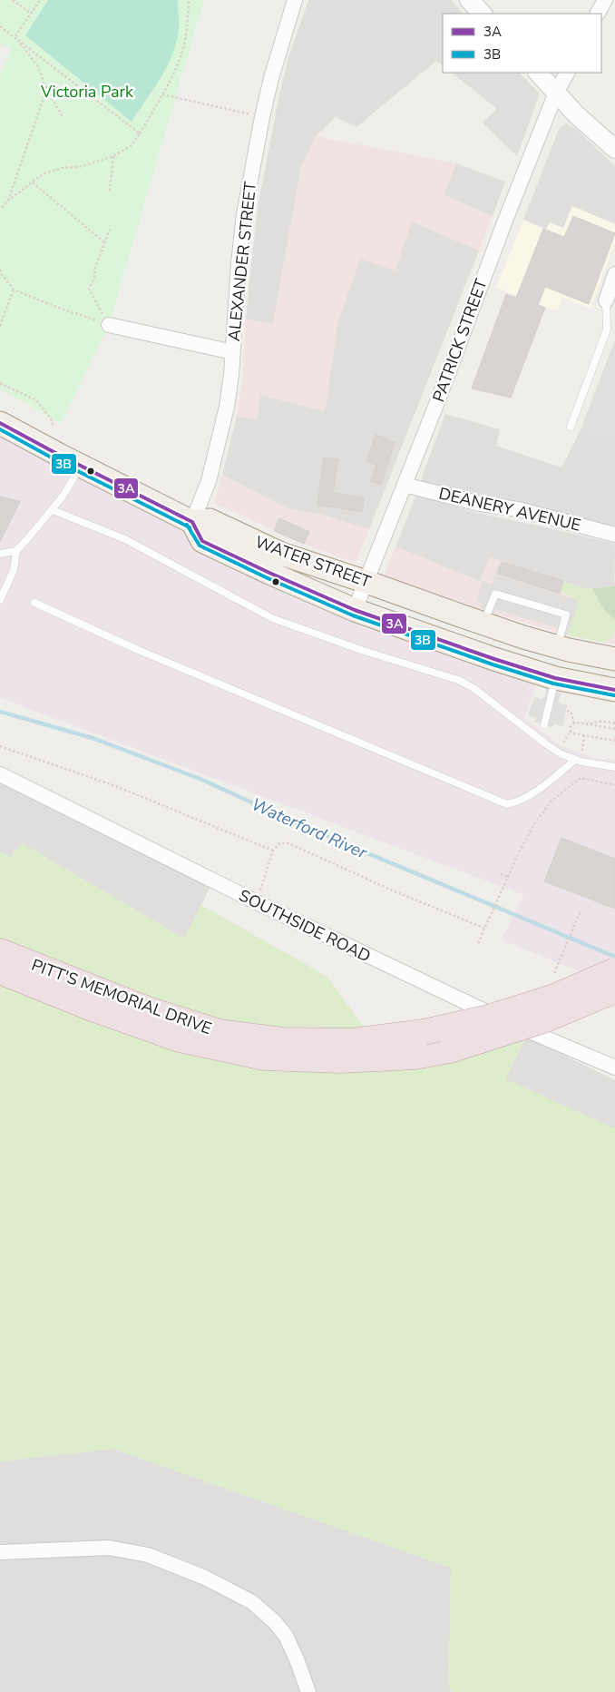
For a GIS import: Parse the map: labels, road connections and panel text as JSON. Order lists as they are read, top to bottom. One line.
{"streets":{"highway":["PITT'S MEMORIAL DRIVE"],"main road":["WATER STREET"],"street":["ALEXANDER STREET","PATRICK STREET","DEANERY AVENUE","SOUTHSIDE ROAD"]},"crossings":[["ALEXANDER STREET","WATER STREET"],["PATRICK STREET","DEANERY AVENUE"],["PATRICK STREET","WATER STREET"]],"water":["Waterford River"],"parks":["Victoria Park"],"lines":["transit line 3A","transit line 3B"],"legend":["3A","3B"]}
